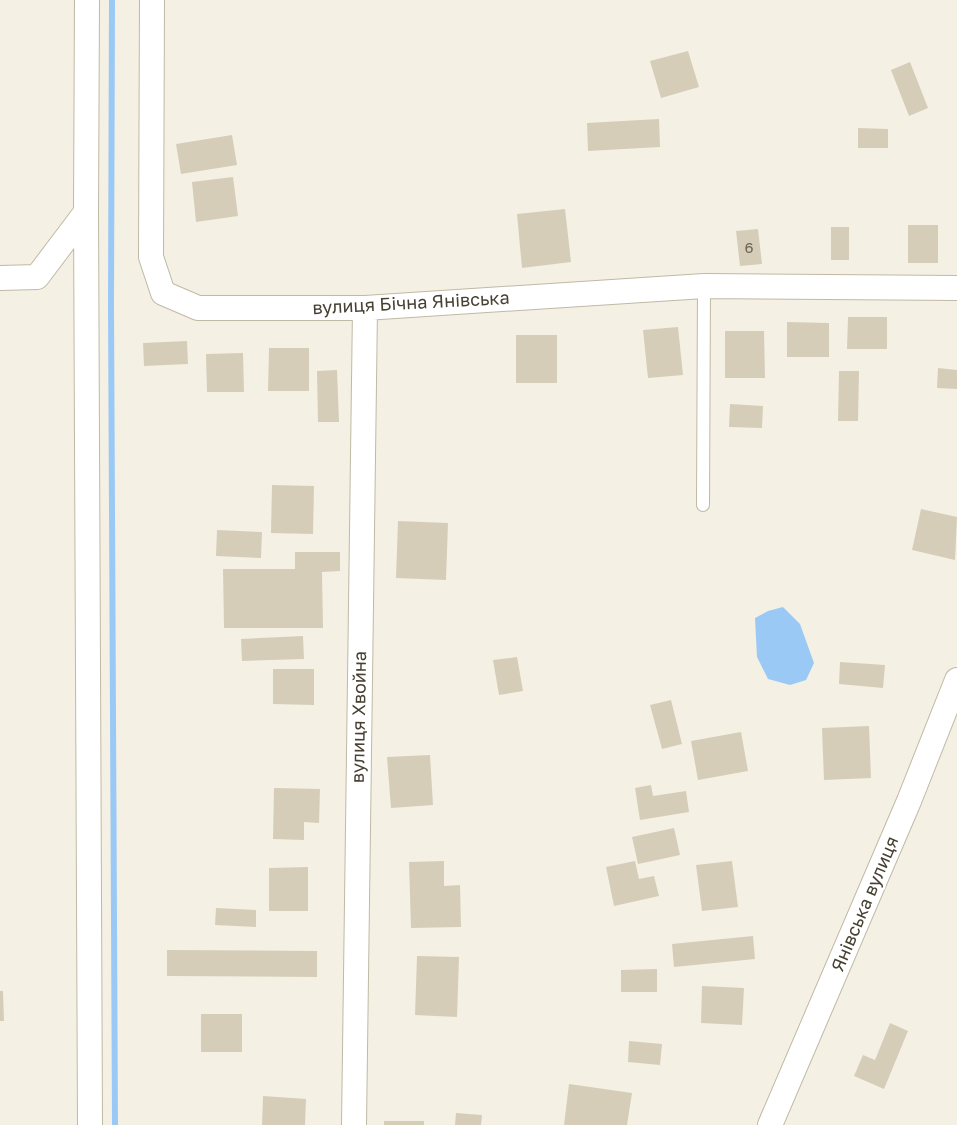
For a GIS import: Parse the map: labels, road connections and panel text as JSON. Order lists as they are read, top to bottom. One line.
{"streets":{"street":["вулиця Бічна Янівська","вулиця Хвойна","Янівська вулиця"]},"crossings":[["вулиця Бічна Янівська","вулиця Хвойна"]],"house_numbers":["6"]}
